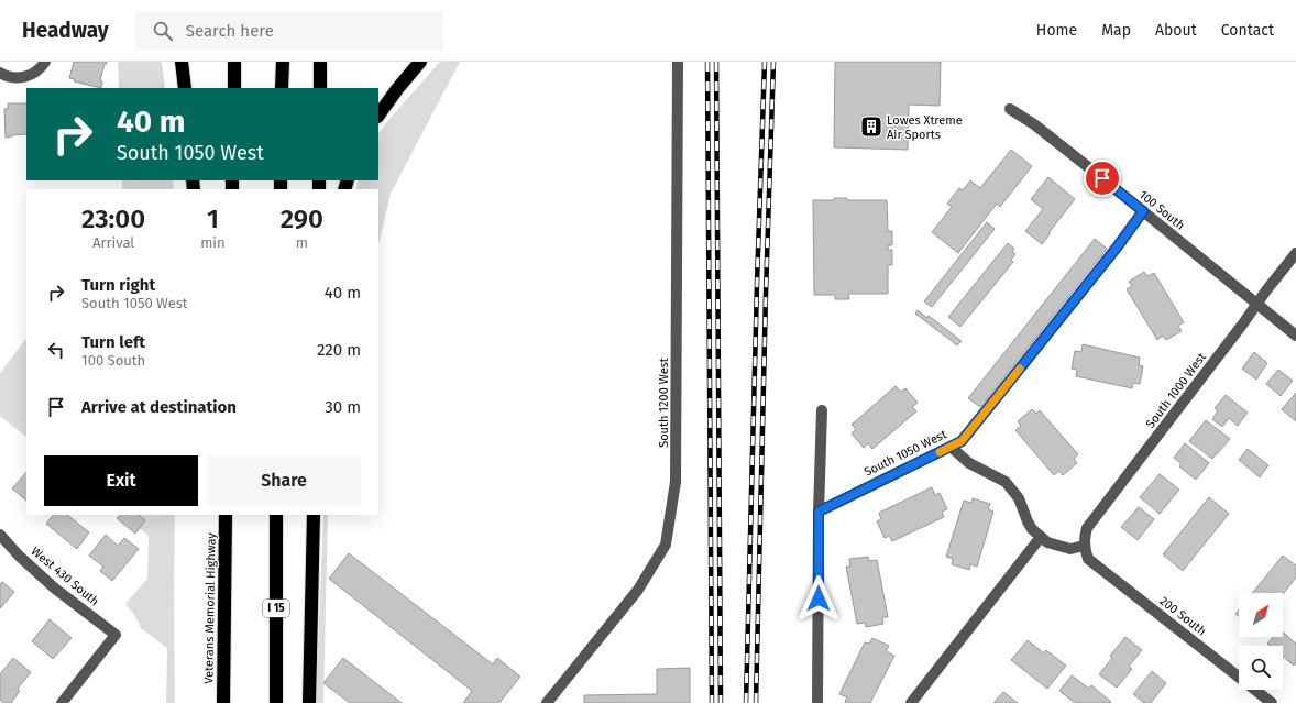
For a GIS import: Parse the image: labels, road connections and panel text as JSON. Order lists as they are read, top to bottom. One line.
{"streets":{"highway":["Veterans Memorial Highway","I 15"],"street":["100 South","South 1000 West","South 1200 West","South 1050 West","West 430 South","200 South"]},"crossings":[["100 South","South 1000 West"],["100 South","South 1050 West"],["South 1000 West","200 South"]],"places":{"building":["Lowes Xtreme Air Sports"]},"north":"top right","page":{"header":"Headway","search":"Search here","nav":["Home","Map","About","Contact"],"turn":["40 m","South 1050 West"],"eta":["23:00","Arrival","1","min","290","m"],"list":[{"name":"Turn right","note":"South 1050 West","value":"40 m"},{"name":"Turn left","note":"100 South","value":"220 m"},{"name":"Arrive at destination","value":"30 m"}],"buttons":["Exit","Share"]}}
